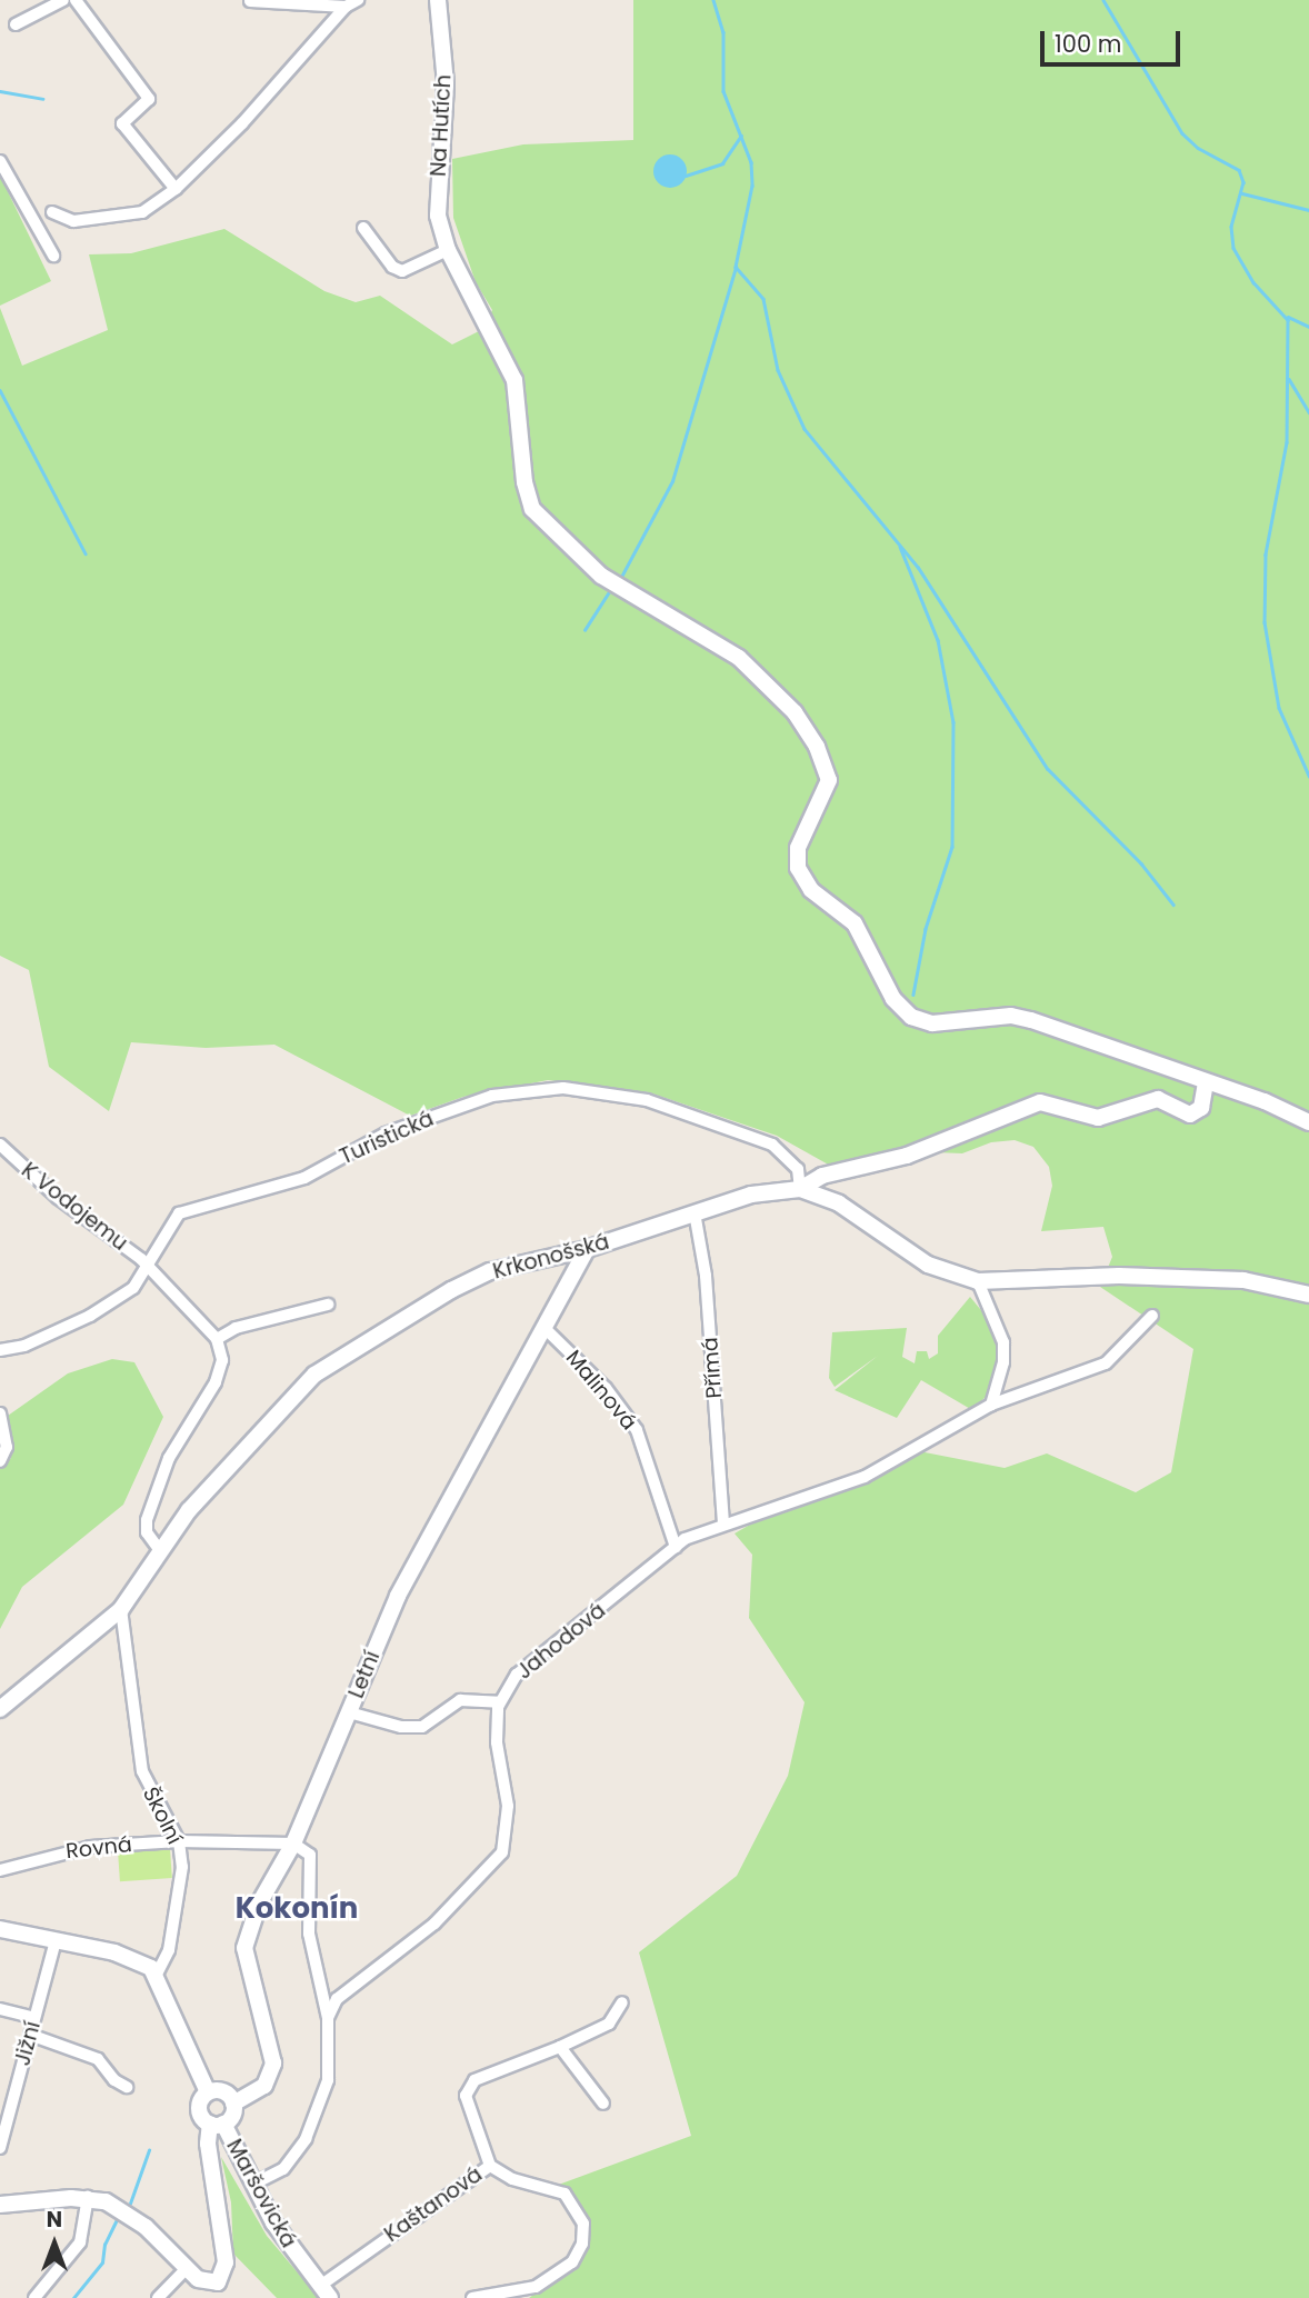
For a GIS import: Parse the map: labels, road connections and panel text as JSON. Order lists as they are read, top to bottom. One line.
{"streets":{"street":["Na Hutích","Turistická","K Vodojemu","Krkonošská","Přímá","Malinová","Jahodová","Letní","Školní","Rovná","Jižní","Maršovická","Kaštanová"]},"crossings":[["Turistická","K Vodojemu"],["Turistická","Krkonošská"],["Krkonošská","Přímá"],["Krkonošská","Letní"],["Krkonošská","Školní"],["Přímá","Jahodová"],["Malinová","Jahodová"],["Malinová","Letní"],["Letní","Rovná"],["Letní","Maršovická"],["Školní","Rovná"],["Maršovická","Kaštanová"]],"districts":["Kokonín"],"scale_bar":"100 m","north":"top"}
